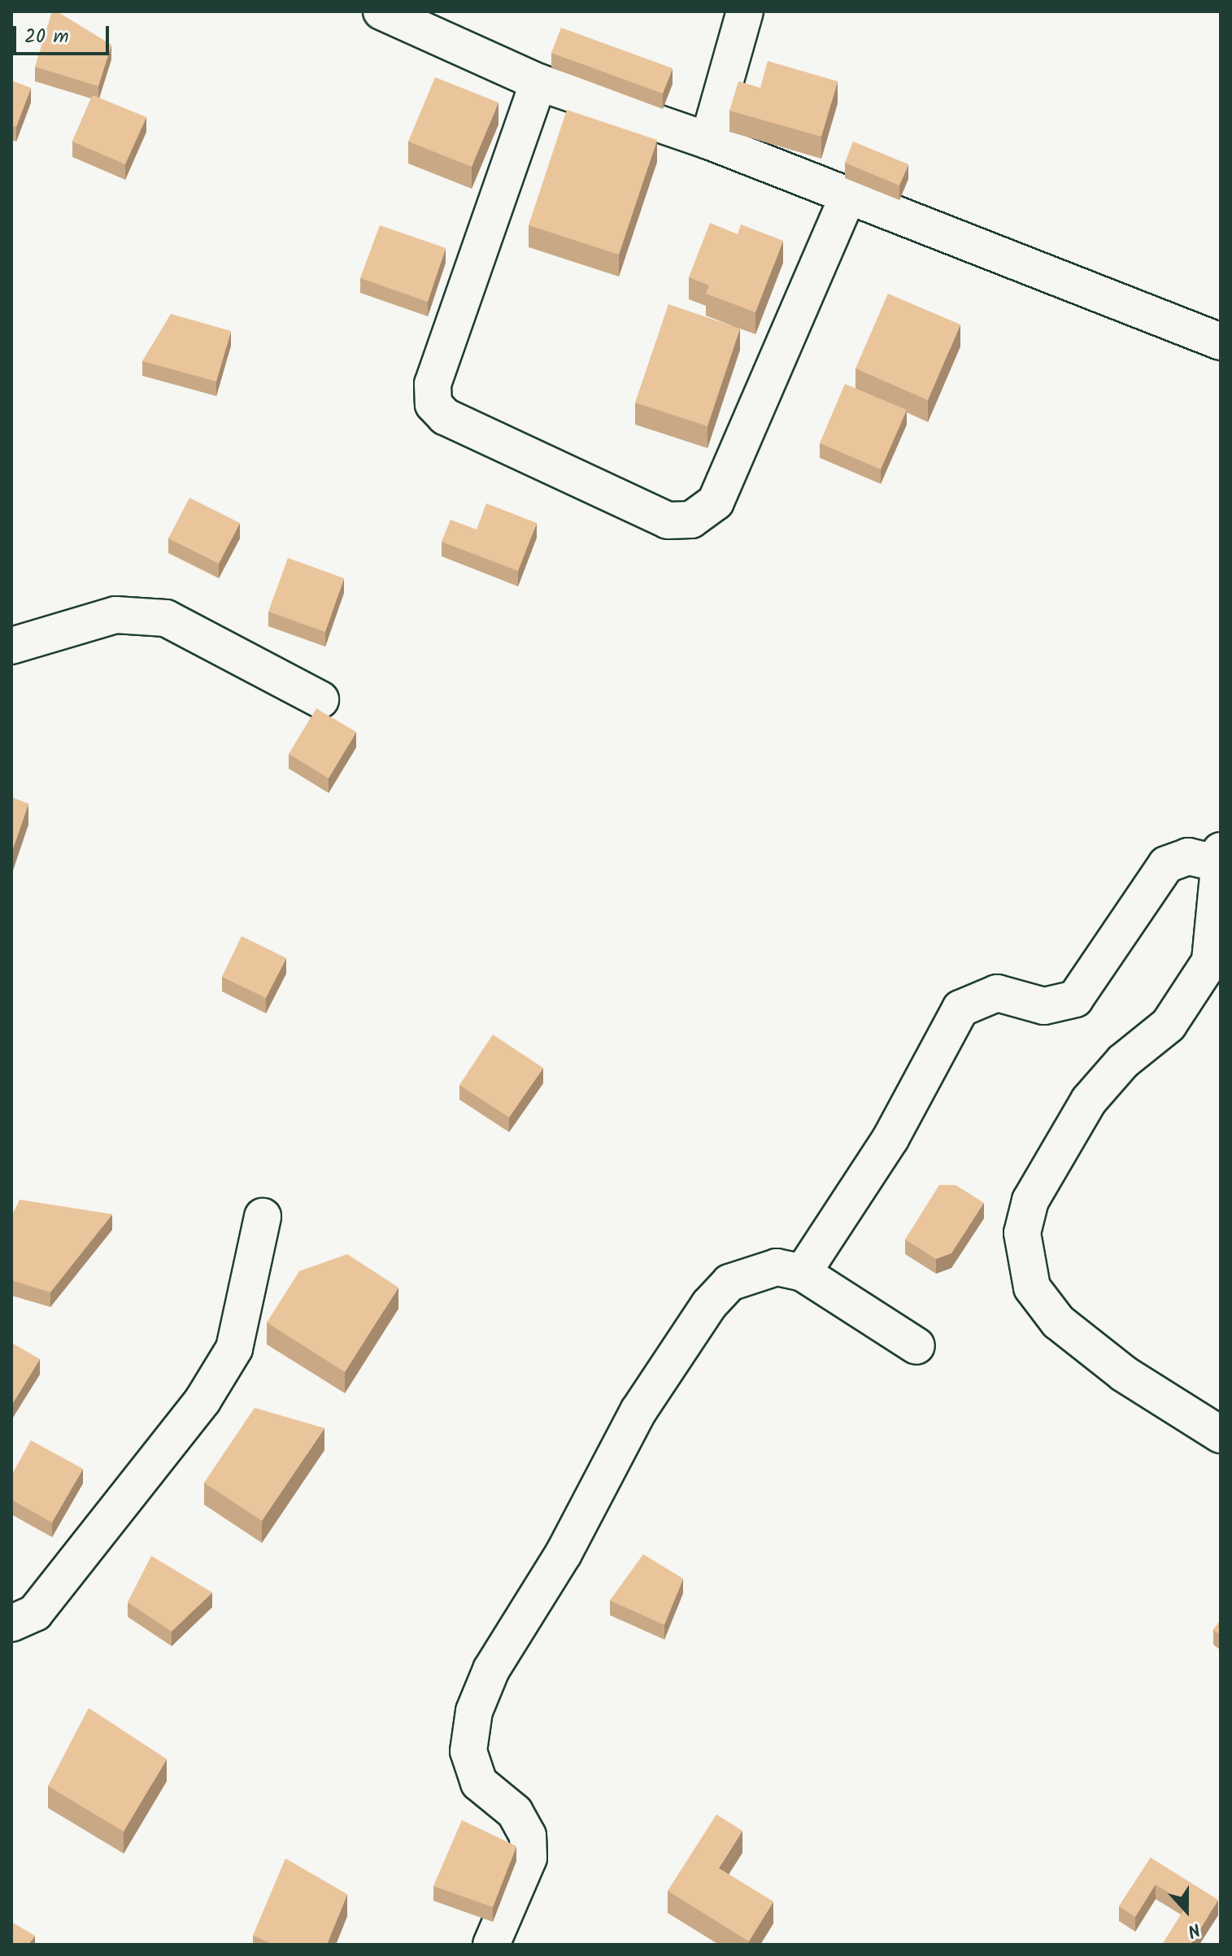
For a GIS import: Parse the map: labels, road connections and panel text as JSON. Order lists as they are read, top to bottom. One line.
{"scale_bar":"20 m","north":"bottom"}
